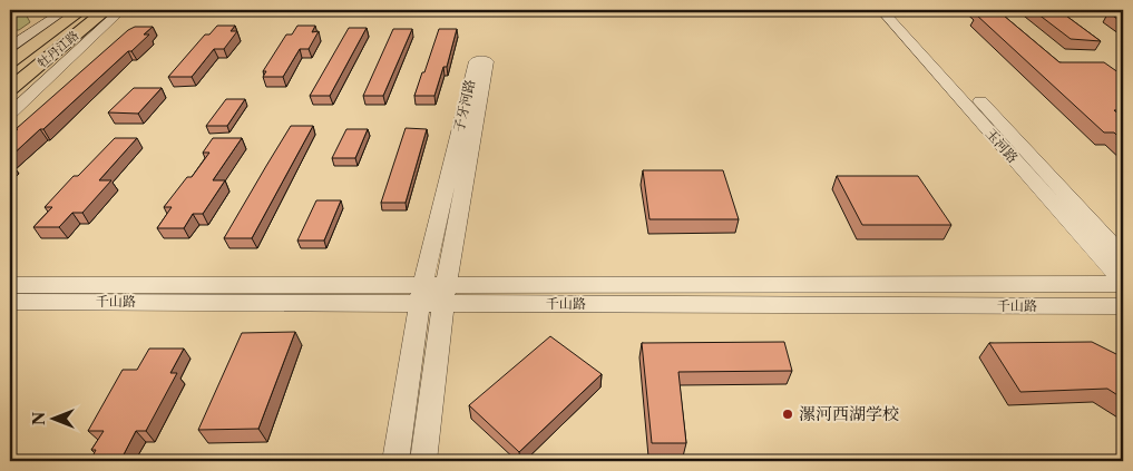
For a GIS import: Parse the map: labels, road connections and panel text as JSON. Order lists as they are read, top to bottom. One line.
{"streets":{"main road":["牡丹江路"],"street":["子牙河路","玉河路","千山路"]},"crossings":[["子牙河路","千山路"],["玉河路","千山路"]],"places":["漯河西湖学校"],"north":"left"}
